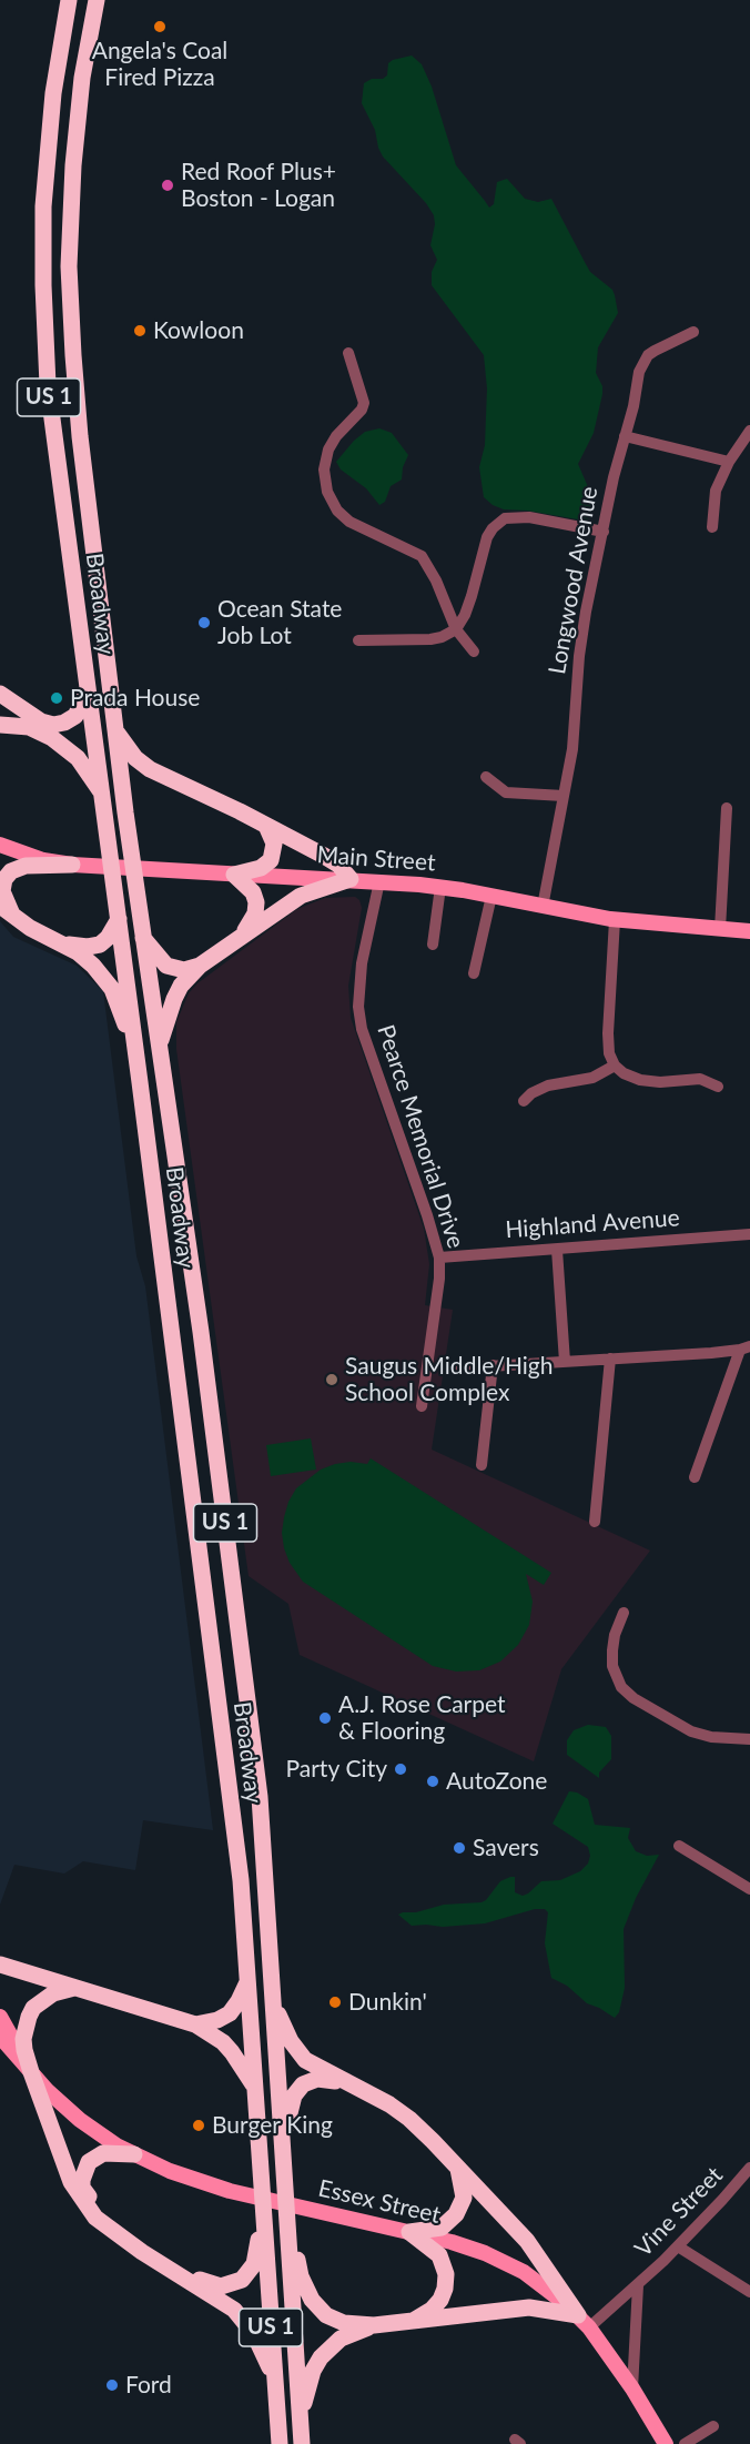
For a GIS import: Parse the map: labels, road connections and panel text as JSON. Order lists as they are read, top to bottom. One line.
{"streets":{"highway":["US 1","Broadway"],"main road":["Main Street","Essex Street"],"street":["Longwood Avenue","Pearce Memorial Drive","Highland Avenue","Vine Street"]},"crossings":[["Longwood Avenue","Main Street"],["Main Street","Pearce Memorial Drive"],["Pearce Memorial Drive","Highland Avenue"],["Essex Street","Vine Street"]],"places":["Angela's Coal Fired Pizza","Red Roof Plus+ Boston - Logan","Kowloon","Ocean State Job Lot","Prada House","Saugus Middle/High School Complex","A.J. Rose Carpet & Flooring","Party City","AutoZone","Savers","Dunkin'","Burger King","Ford"]}
